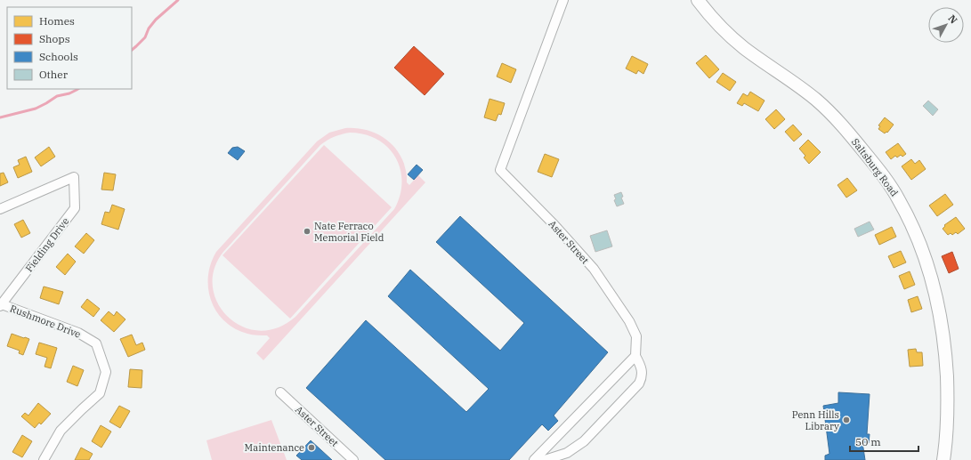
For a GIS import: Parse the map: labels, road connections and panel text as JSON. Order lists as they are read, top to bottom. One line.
{"streets":{"main road":["Saltsburg Road"],"street":["Aster Street","Fielding Drive","Rushmore Drive"]},"crossings":[["Fielding Drive","Rushmore Drive"]],"places":["Nate Ferraco Memorial Field","Penn Hills Library","Maintenance"],"legend":["Homes","Shops","Schools","Other"],"scale_bar":"50 m","north":"top right"}
